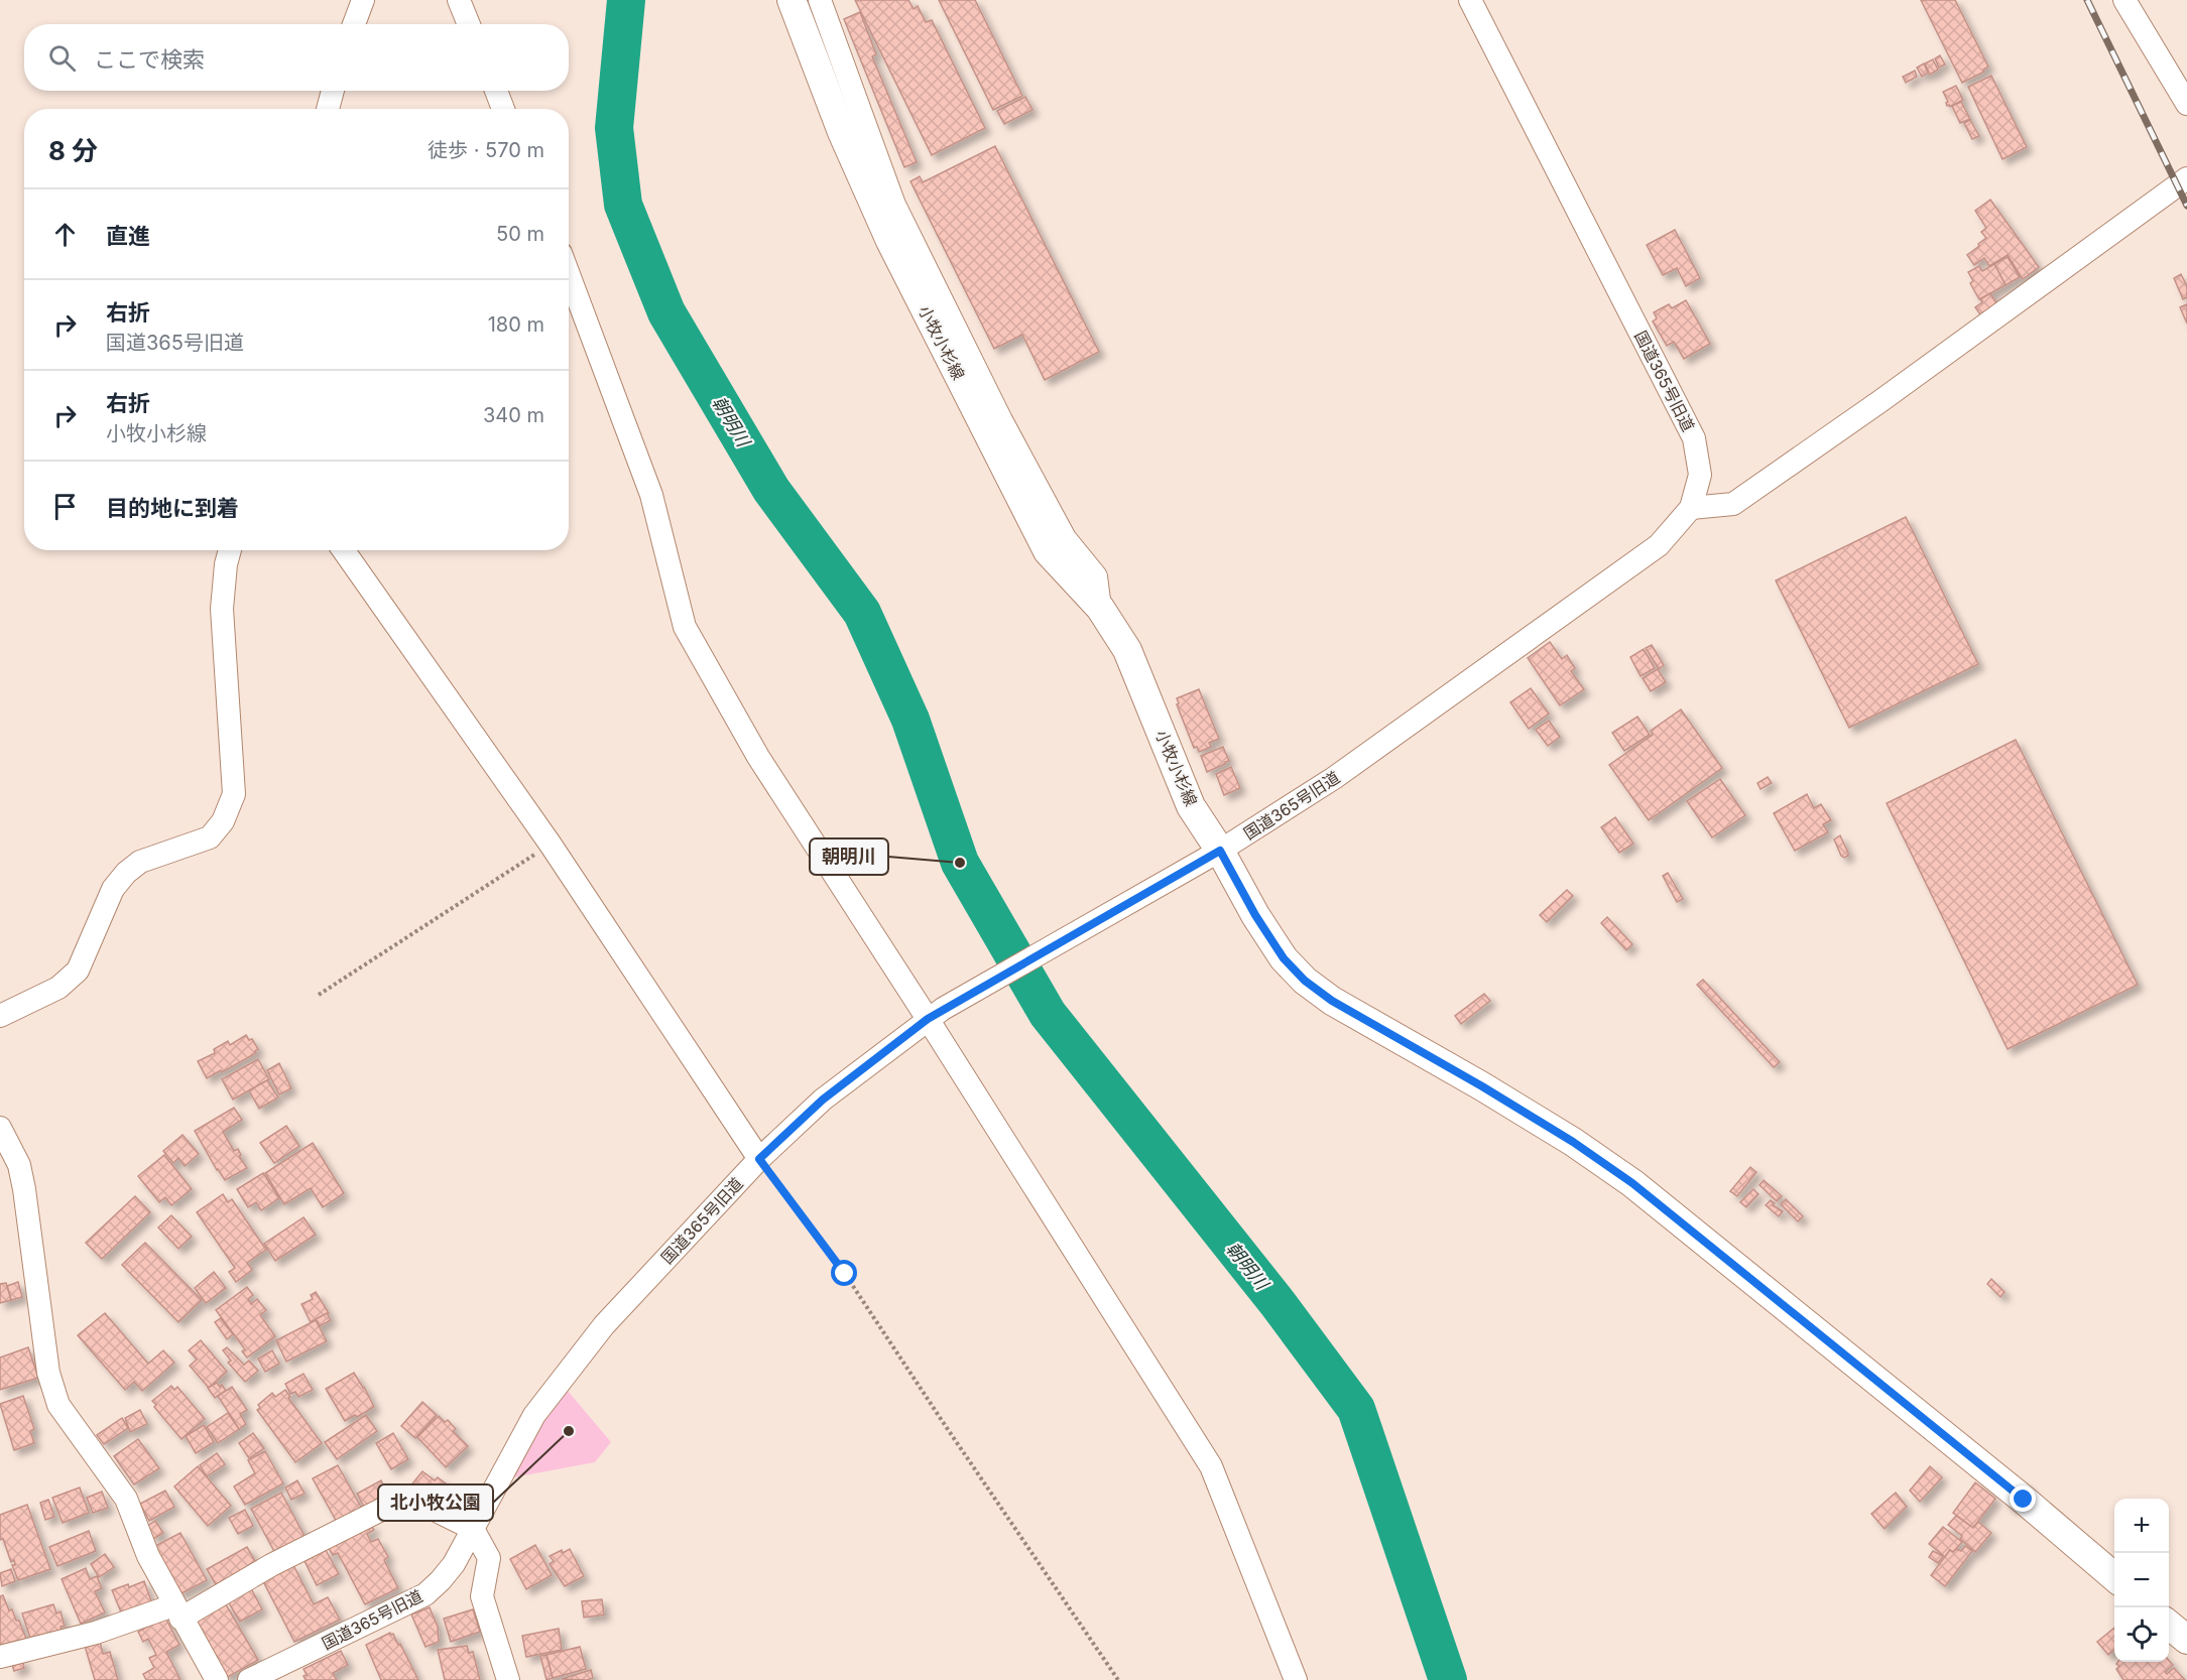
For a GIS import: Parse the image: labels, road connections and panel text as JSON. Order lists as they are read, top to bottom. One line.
{"streets":{"main road":["小牧小杉線"],"street":["国道365号旧道"]},"crossings":[["小牧小杉線","国道365号旧道"]],"water":["朝明川"],"places":["朝明川","北小牧公園"],"page":{"search":"ここで検索","heading":["8 分","徒歩 · 570 m"],"list":[["直進","50 m"],["右折","国道365号旧道","180 m"],["右折","小牧小杉線","340 m"],"目的地に到着"],"map_buttons":["+","−"]}}
